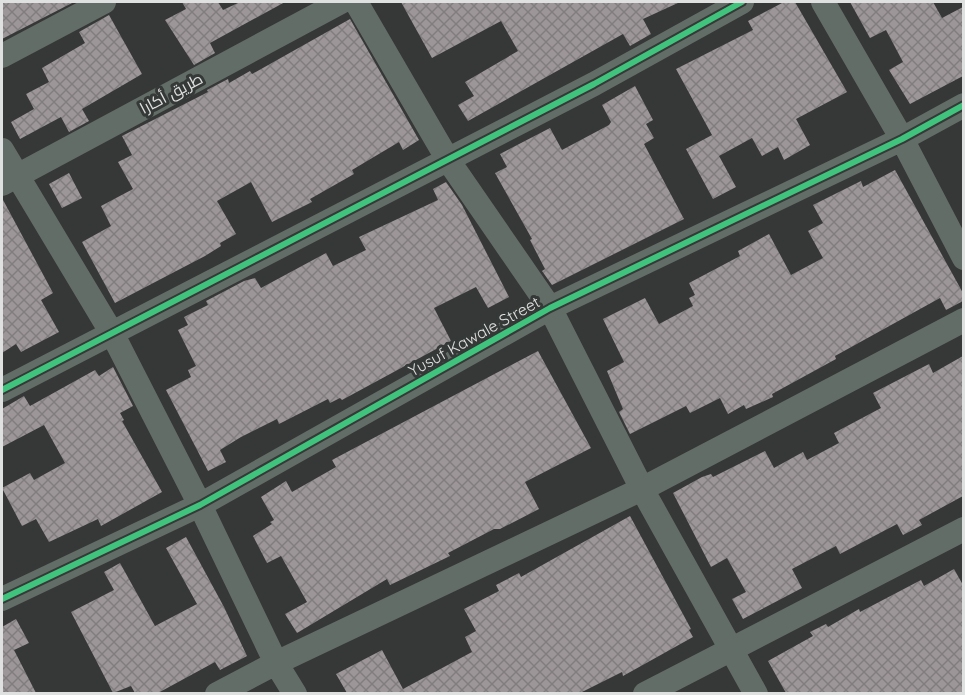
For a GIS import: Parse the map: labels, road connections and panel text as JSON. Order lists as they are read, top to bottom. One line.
{"streets":{"street":["طريق أكارا","Yusuf Kawale Street"]}}
